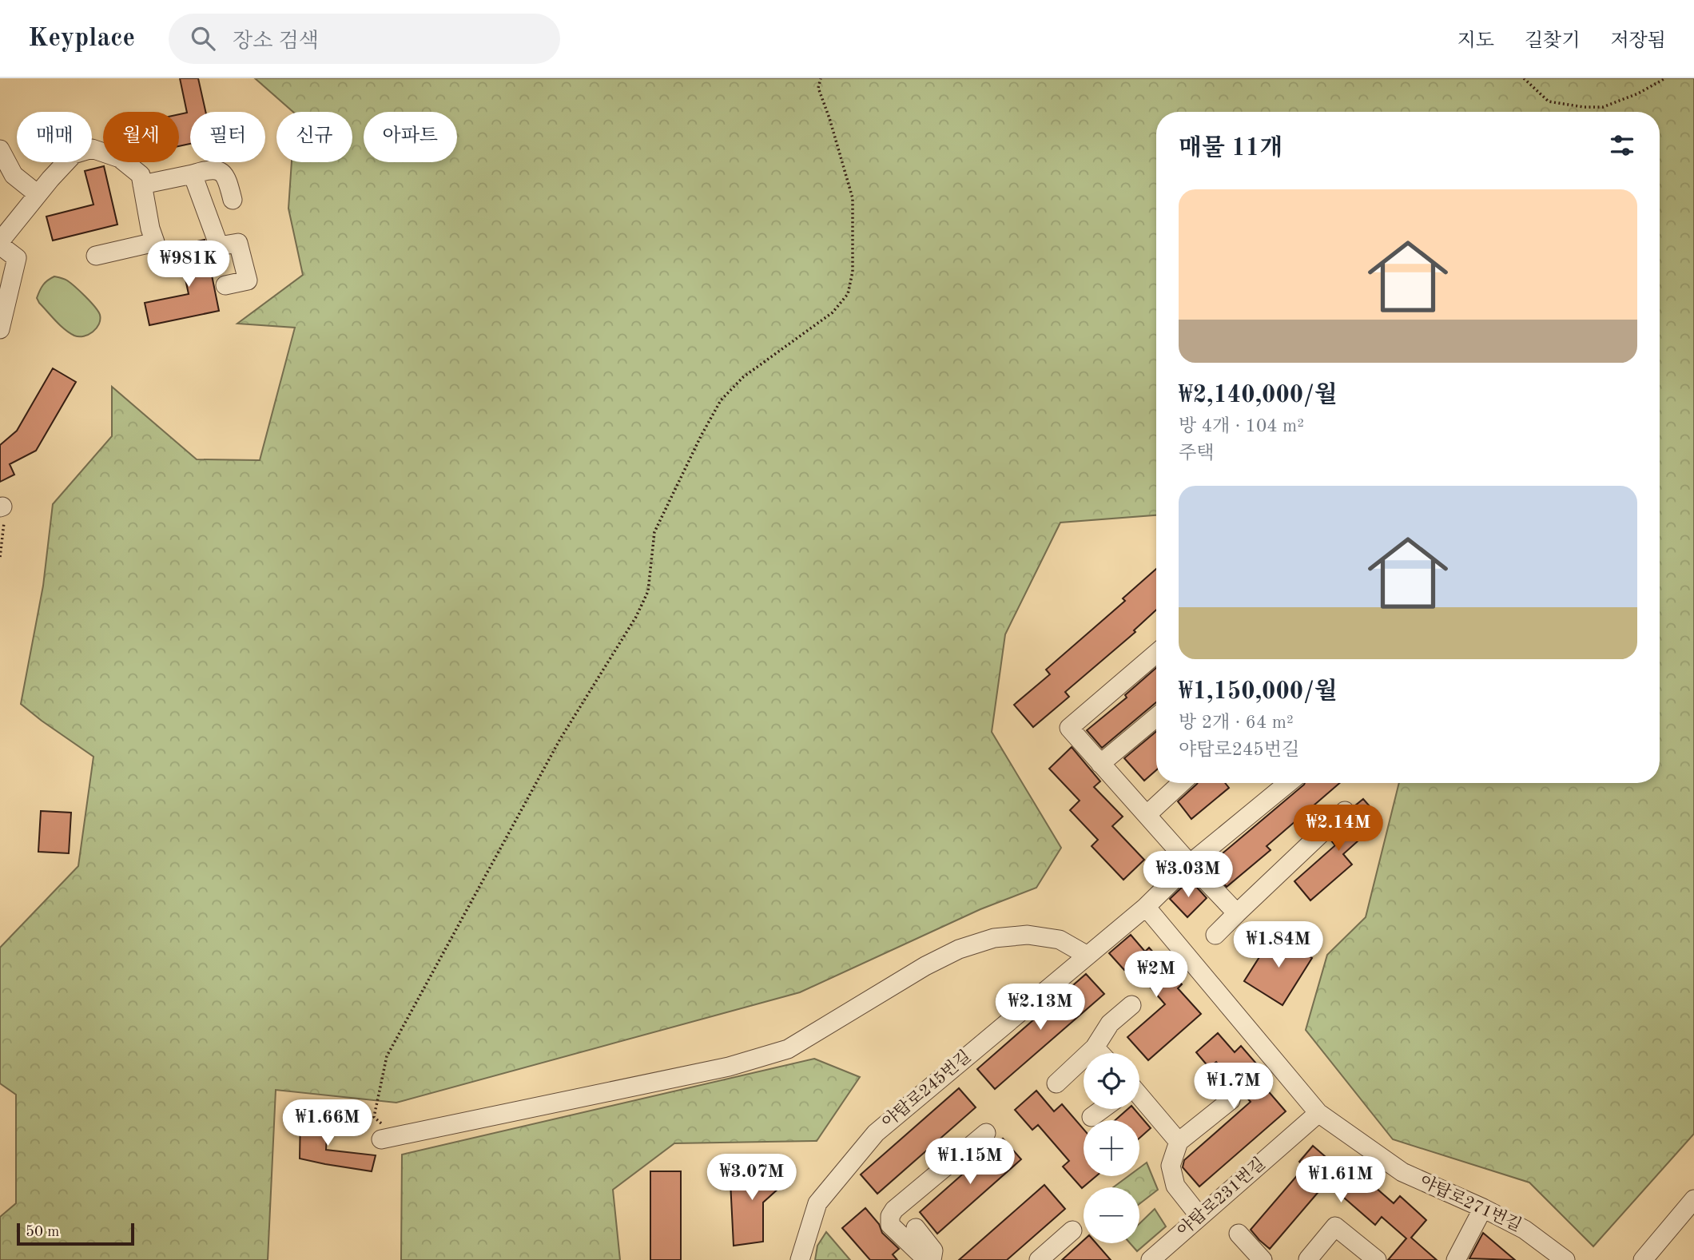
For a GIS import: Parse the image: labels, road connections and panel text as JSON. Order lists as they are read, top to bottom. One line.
{"streets":{"street":["야탑로245번길","야탑로231번길","야탑로271번길"]},"crossings":[["야탑로245번길","야탑로271번길"],["야탑로231번길","야탑로271번길"]],"scale_bar":"50 m","page":{"header":"Keyplace","search":"장소 검색","nav":["지도","길찾기","저장됨"],"chip":["매매","월세","필터","신규","아파트"],"heading":"매물 11개","list":[{"name":"₩2,140,000/월","note":"방 4개 · 104 m² · 주택"},{"name":"₩1,150,000/월","note":"방 2개 · 64 m² · 야탑로245번길"}],"price":["₩981K","₩2.14M","₩3.03M","₩1.84M","₩2M","₩2.13M","₩1.7M","₩1.66M","₩1.15M","₩3.07M","₩1.61M"],"map_buttons":["+","−"],"scale":"50 m"}}
